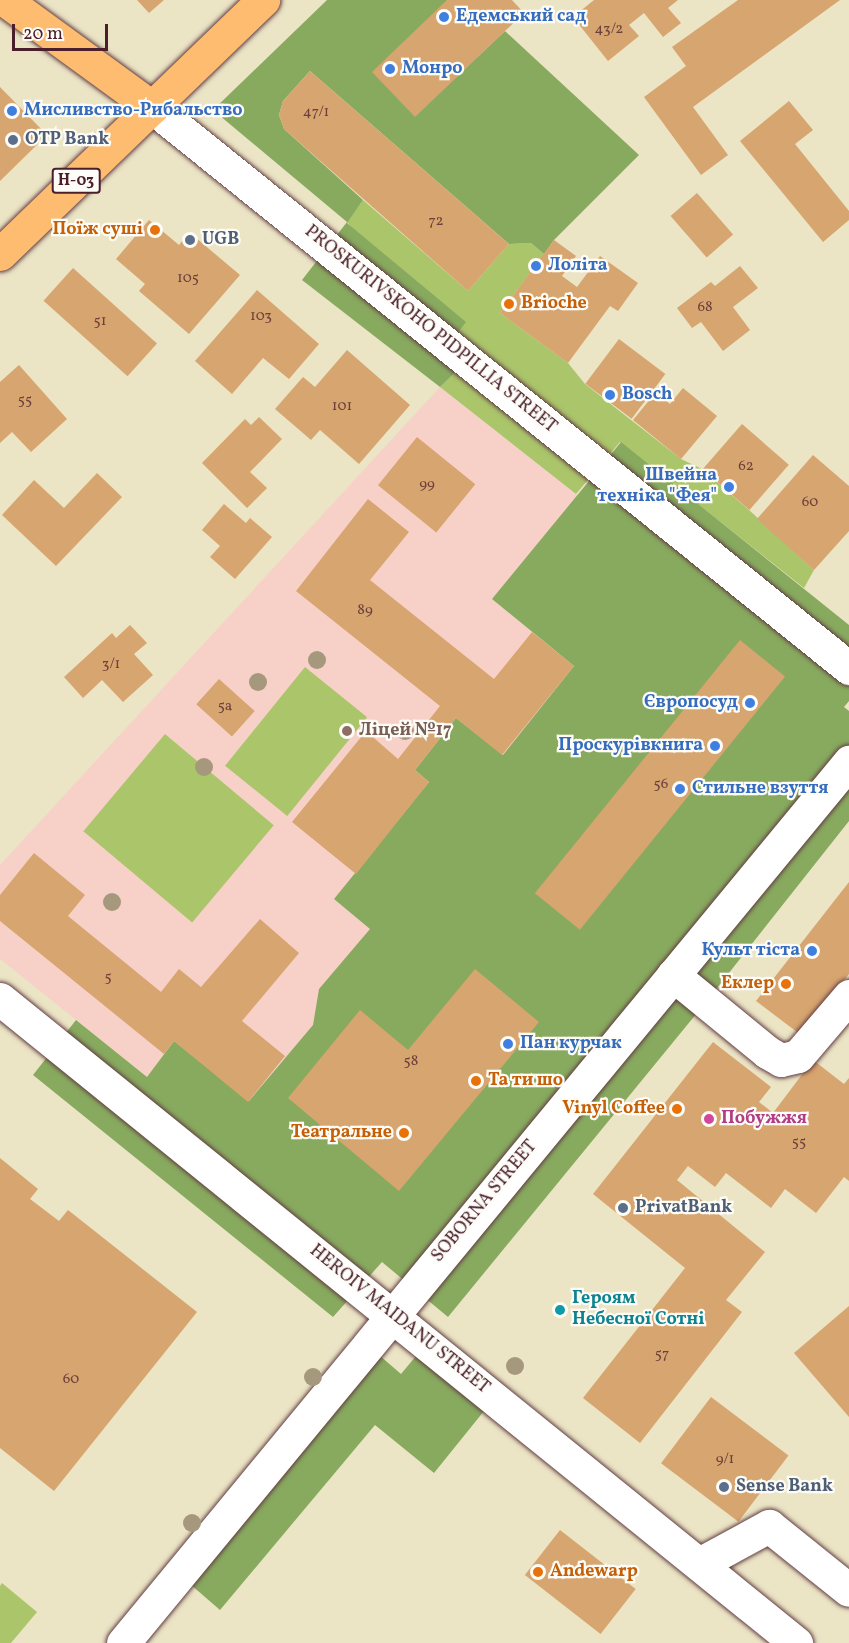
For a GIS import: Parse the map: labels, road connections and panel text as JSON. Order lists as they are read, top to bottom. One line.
{"streets":{"main road":["Н-03","PROSKURIVSKOHO PIDPILLIA STREET"],"street":["SOBORNA STREET","HEROIV MAIDANU STREET"]},"crossings":[["Н-03","PROSKURIVSKOHO PIDPILLIA STREET"],["SOBORNA STREET","HEROIV MAIDANU STREET"]],"places":["Едемський сад","Монро","Мисливство-Рибальство","OTP Bank","Поїж суші","UGB","Лоліта","Brioche","Bosch","Швейна техніка \"Фея\"","Європосуд","Ліцей №17","Проскурівкнига","Стильне взуття","Культ тіста","Еклер","Пан курчак","Та ти шо","Vinyl Coffee","Побужжя","Театральне","PrivatBank","Героям Небесної Сотні","Sense Bank","Andewarp"],"house_numbers":["43/2","47/1","72","105","68","103","51","55","101","62","99","60","89","3/1","5а","56","5","58","55","57","60","9/1"],"scale_bar":"20 m"}
